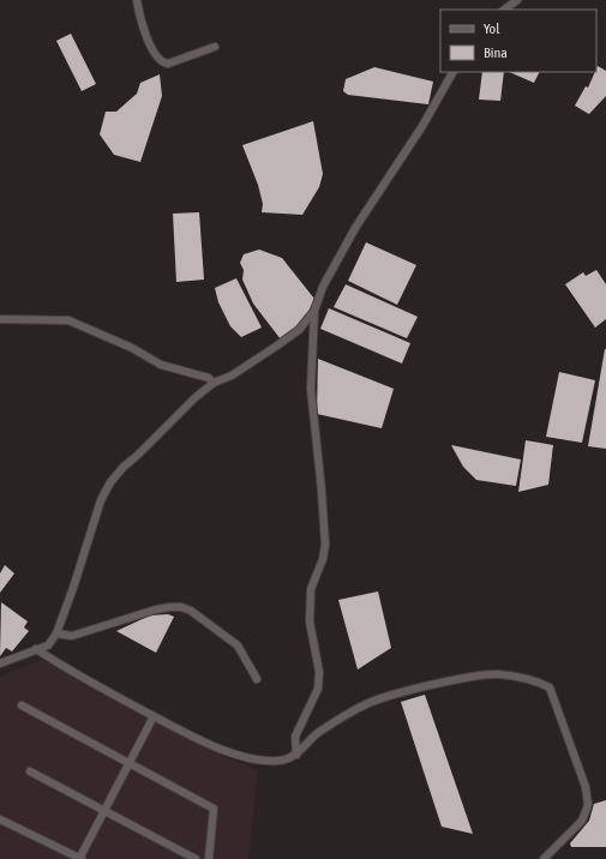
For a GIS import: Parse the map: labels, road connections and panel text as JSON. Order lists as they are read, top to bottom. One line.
{"legend":["Yol","Bina"]}
